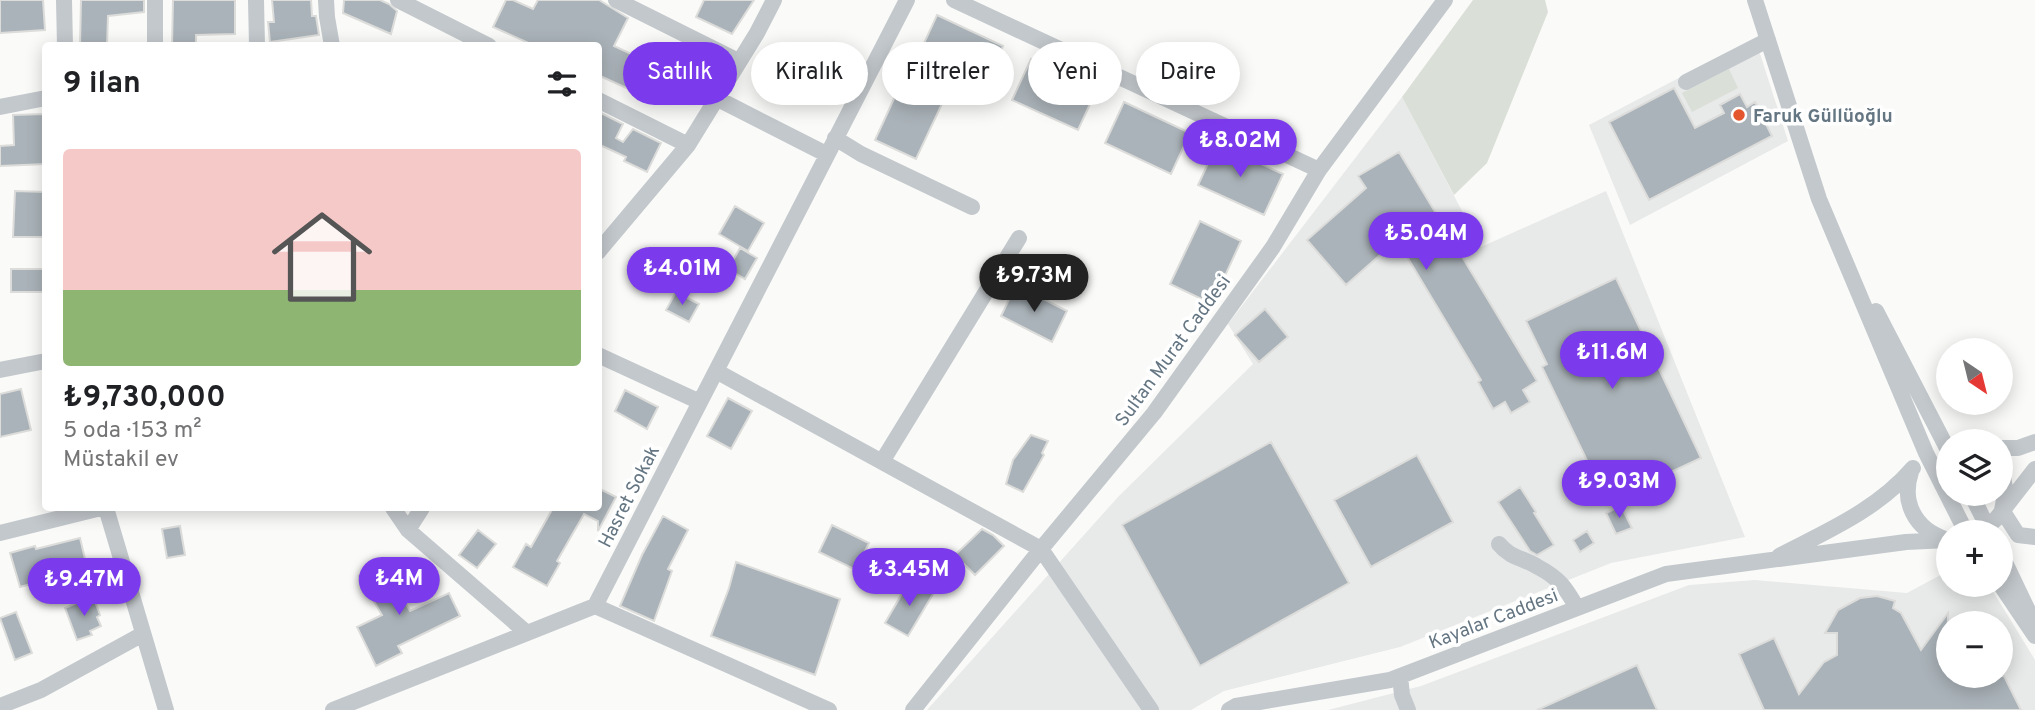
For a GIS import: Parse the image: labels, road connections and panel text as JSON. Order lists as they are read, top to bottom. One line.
{"streets":{"street":["Sultan Murat Caddesi","Hasret Sokak","Kayalar Caddesi"]},"places":["Faruk Güllüoğlu"],"north":"bottom right","page":{"chip":["Satılık","Kiralık","Filtreler","Yeni","Daire"],"heading":"9 ilan","price":["₺8.02M","₺5.04M","₺4.01M","₺9.73M","₺11.6M","₺9.03M","₺3.45M","₺4M","₺9.47M"],"list":[{"name":"₺9,730,000","note":"5 oda · 153 m² · Müstakil ev"}],"map_buttons":["+","−"]}}
